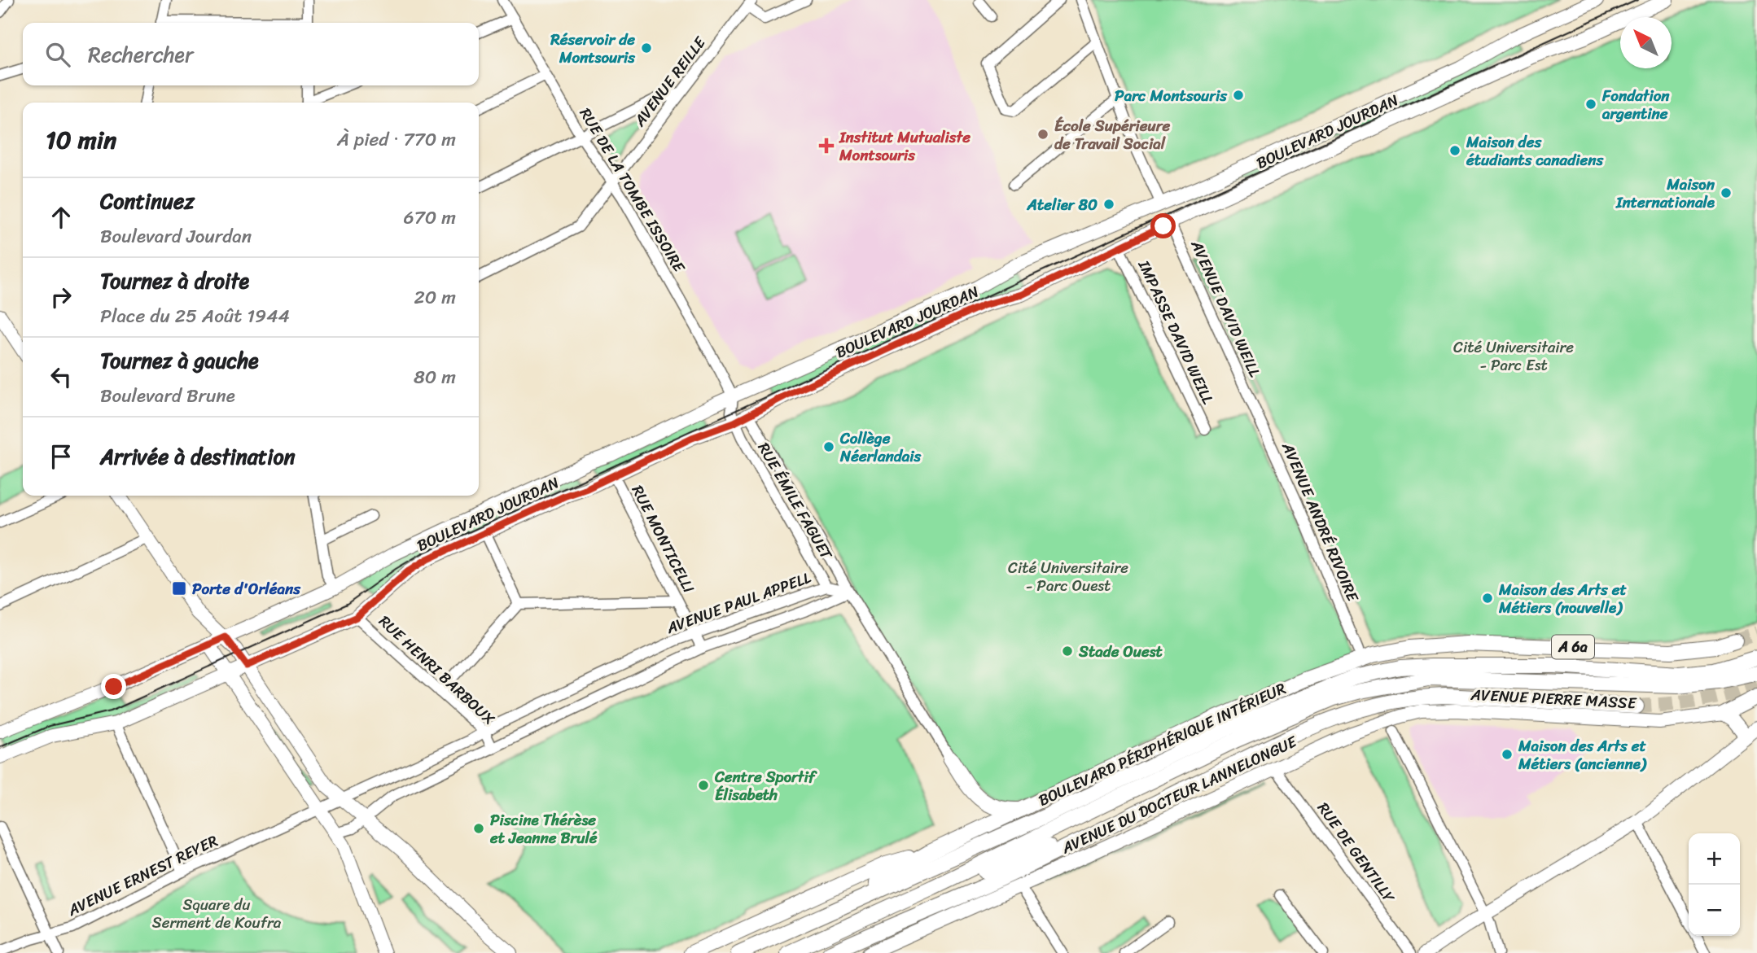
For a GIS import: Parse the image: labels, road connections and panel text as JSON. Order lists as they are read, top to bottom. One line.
{"streets":{"highway":["A 6a","BOULEVARD PÉRIPHÉRIQUE INTÉRIEUR"],"main road":["BOULEVARD JOURDAN","AVENUE PIERRE MASSE","AVENUE DU DOCTEUR LANNELONGUE"],"street":["AVENUE REILLE","RUE DE LA TOMBE ISSOIRE","AVENUE DAVID WEILL","IMPASSE DAVID WEILL","RUE ÉMILE FAGUET","AVENUE ANDRÉ RIVOIRE","RUE MONTICELLI","AVENUE PAUL APPELL","RUE HENRI BARBOUX","RUE DE GENTILLY","AVENUE ERNEST REYER"]},"crossings":[["AVENUE REILLE","RUE DE LA TOMBE ISSOIRE"],["BOULEVARD JOURDAN","RUE DE LA TOMBE ISSOIRE"],["BOULEVARD JOURDAN","AVENUE DAVID WEILL"],["BOULEVARD JOURDAN","IMPASSE DAVID WEILL"],["BOULEVARD JOURDAN","RUE ÉMILE FAGUET"],["BOULEVARD JOURDAN","RUE MONTICELLI"],["BOULEVARD JOURDAN","RUE HENRI BARBOUX"],["RUE DE LA TOMBE ISSOIRE","RUE ÉMILE FAGUET"],["AVENUE DAVID WEILL","AVENUE ANDRÉ RIVOIRE"],["RUE ÉMILE FAGUET","AVENUE PAUL APPELL"],["RUE MONTICELLI","AVENUE PAUL APPELL"],["AVENUE PAUL APPELL","RUE HENRI BARBOUX"],["AVENUE PAUL APPELL","AVENUE ERNEST REYER"],["AVENUE PIERRE MASSE","AVENUE DU DOCTEUR LANNELONGUE"],["AVENUE DU DOCTEUR LANNELONGUE","RUE DE GENTILLY"]],"parks":["Cité Universitaire - Parc Est","Cité Universitaire - Parc Ouest","Square du Serment de Koufra"],"places":{"other":["Réservoir de Montsouris","Parc Montsouris","Fondation argentine","École Supérieure de Travail Social","Maison des étudiants canadiens","Maison Internationale","Atelier 80","Collège Néerlandais","Maison des Arts et Métiers (nouvelle)","Stade Ouest","Maison des Arts et Métiers (ancienne)","Centre Sportif Élisabeth","Piscine Thérèse et Jeanne Brulé"],"health":["Institut Mutualiste Montsouris"],"transit":["Porte d'Orléans"]},"north":"top left","page":{"search":"Rechercher","heading":["10 min","À pied · 770 m"],"list":[["Continuez","Boulevard Jourdan","670 m"],["Tournez à droite","Place du 25 Août 1944","20 m"],["Tournez à gauche","Boulevard Brune","80 m"],"Arrivée à destination"],"map_buttons":["+","−"]}}
